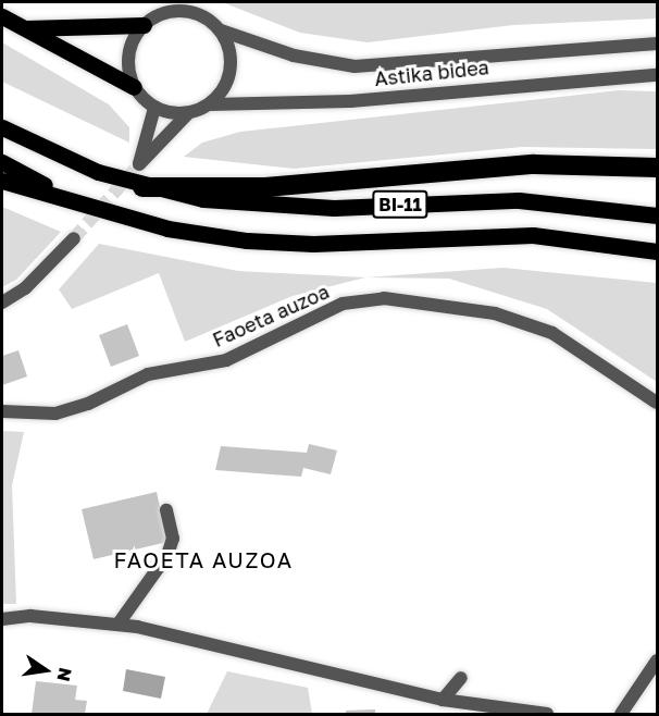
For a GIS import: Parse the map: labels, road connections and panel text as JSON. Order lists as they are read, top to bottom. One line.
{"streets":{"main road":["BI-11"],"street":["Astika bidea","Faoeta auzoa"]},"districts":["FAOETA AUZOA"],"north":"right"}
